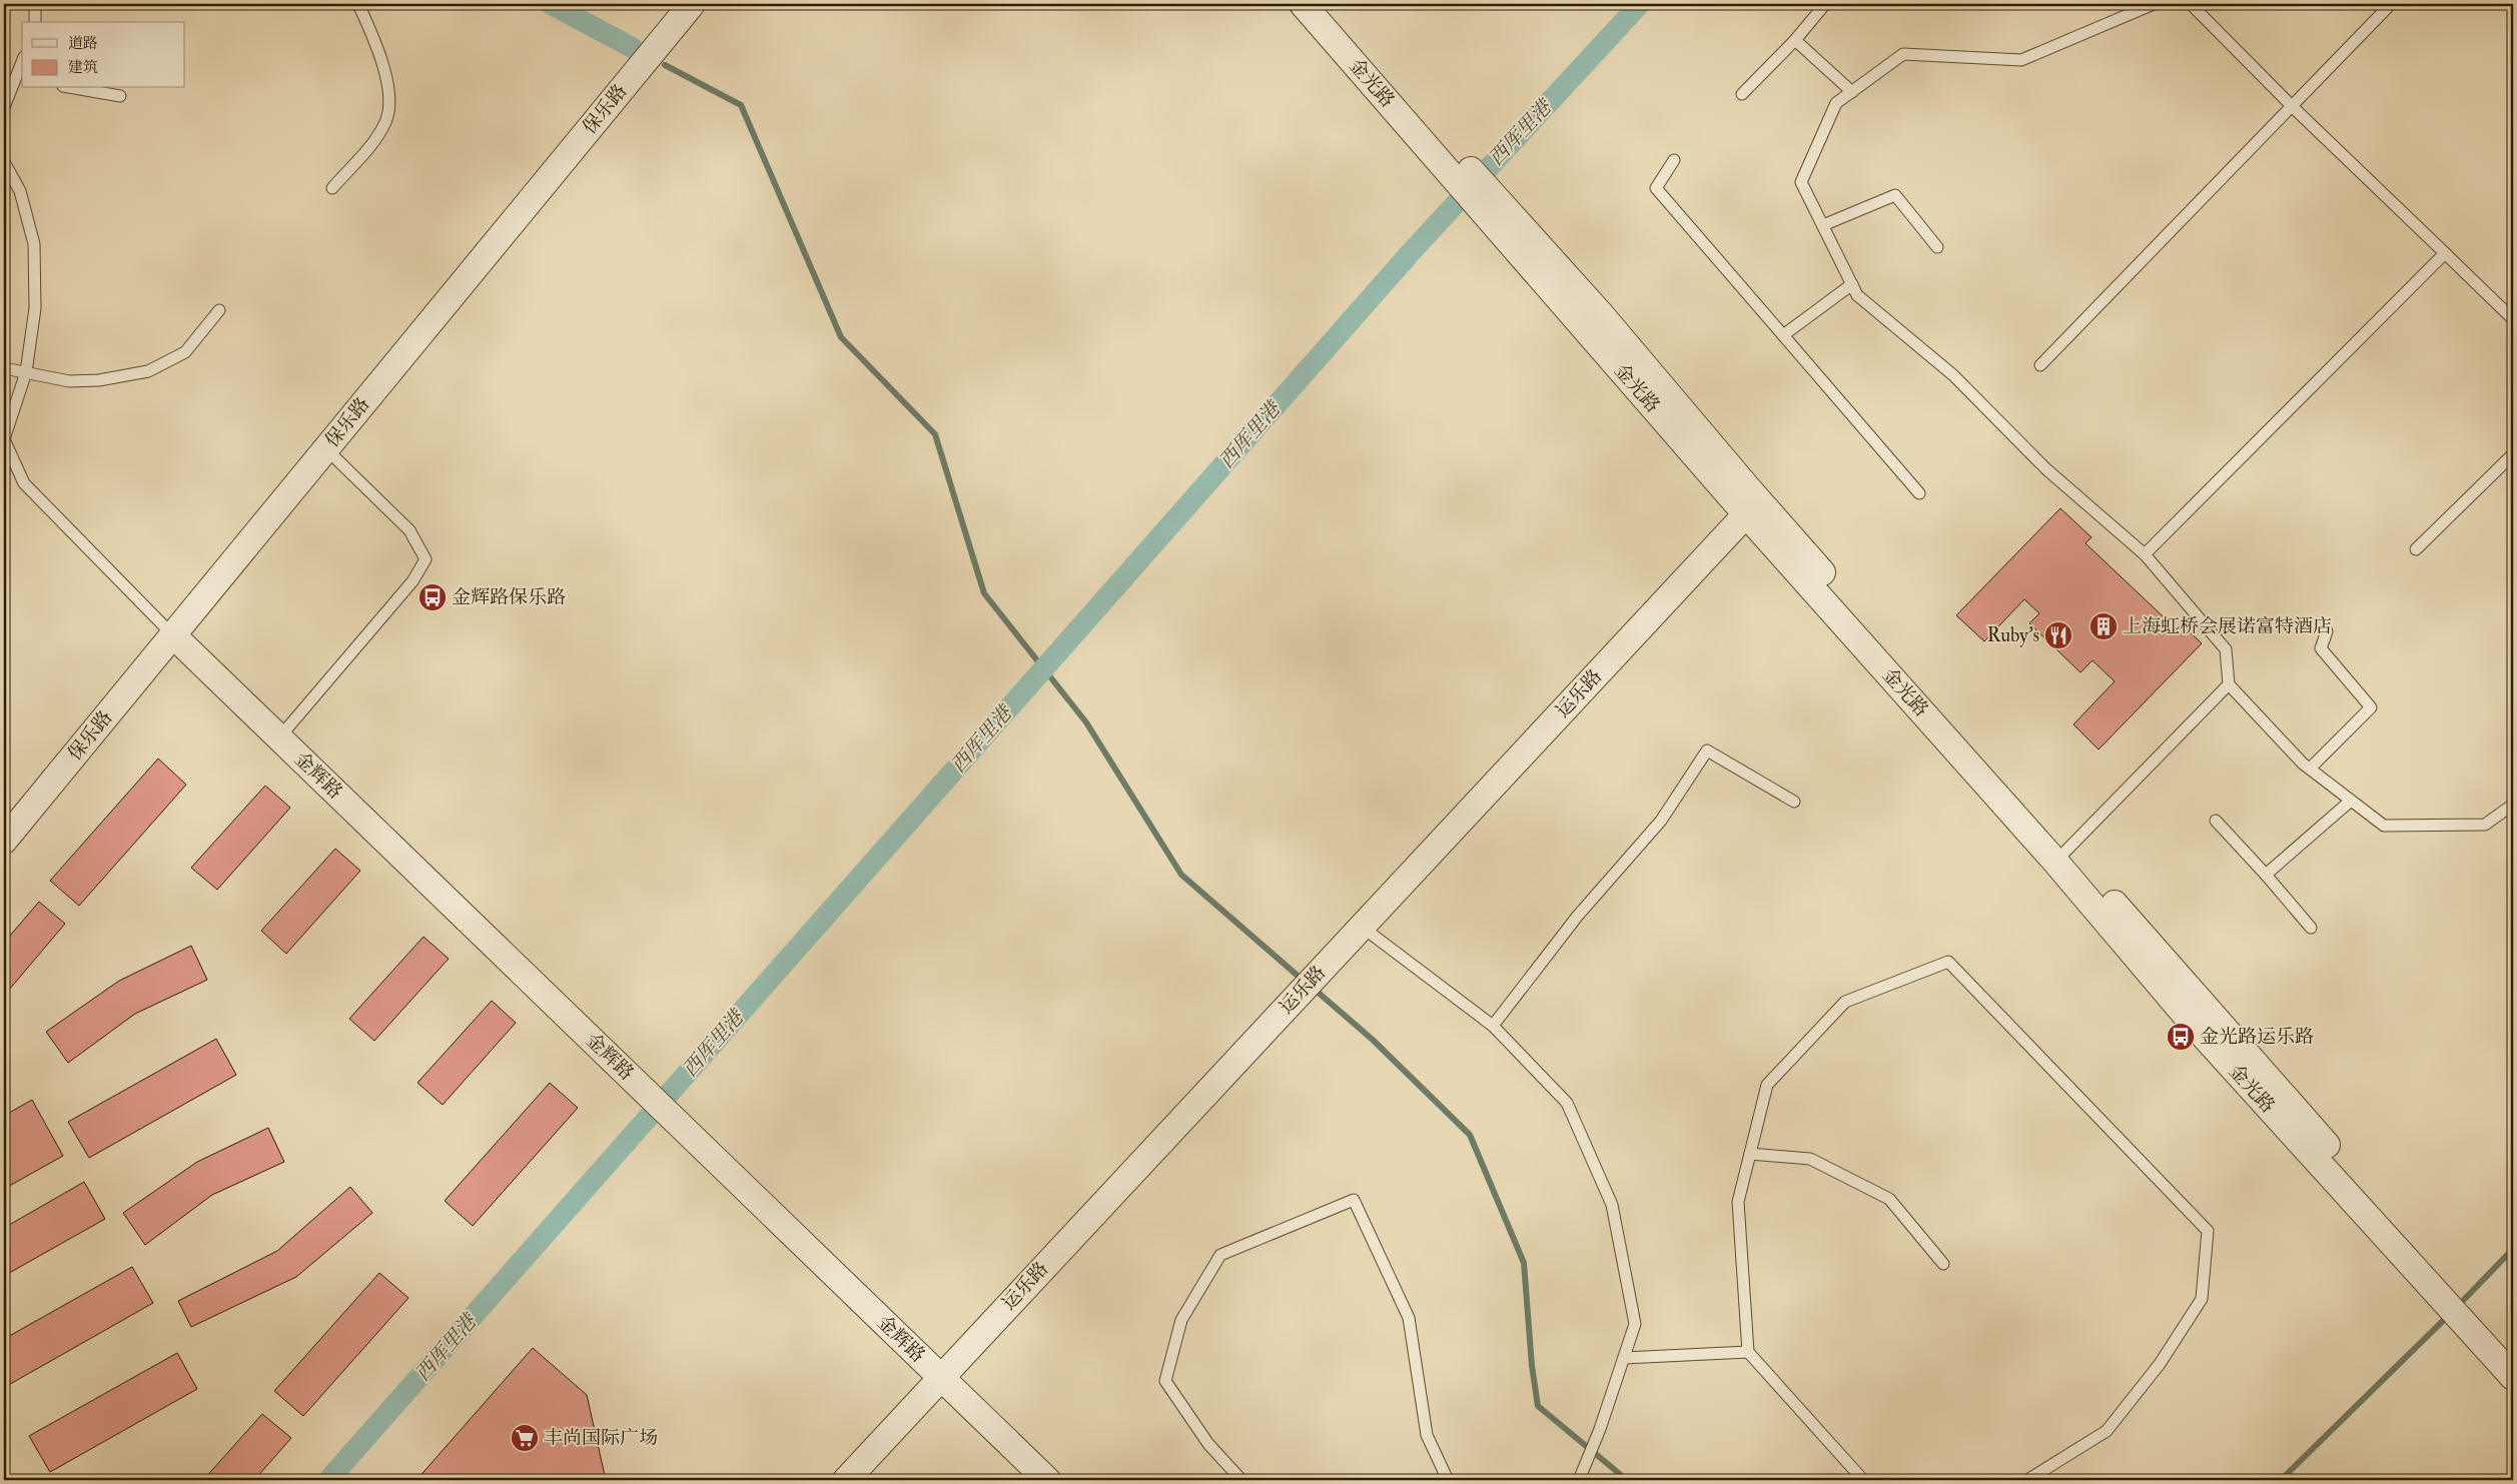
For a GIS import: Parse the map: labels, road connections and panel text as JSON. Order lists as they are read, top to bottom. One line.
{"streets":{"street":["金光路","保乐路","运乐路","金辉路"]},"crossings":[["金光路","运乐路"],["保乐路","金辉路"],["运乐路","金辉路"]],"water":["西厍里港"],"places":{"bus stop":["金辉路保乐路","金光路运乐路"],"building":["上海虹桥会展诺富特酒店"],"restaurant":["Ruby's"],"supermarket":["丰尚国际广场"]},"legend":["道路","建筑"]}
